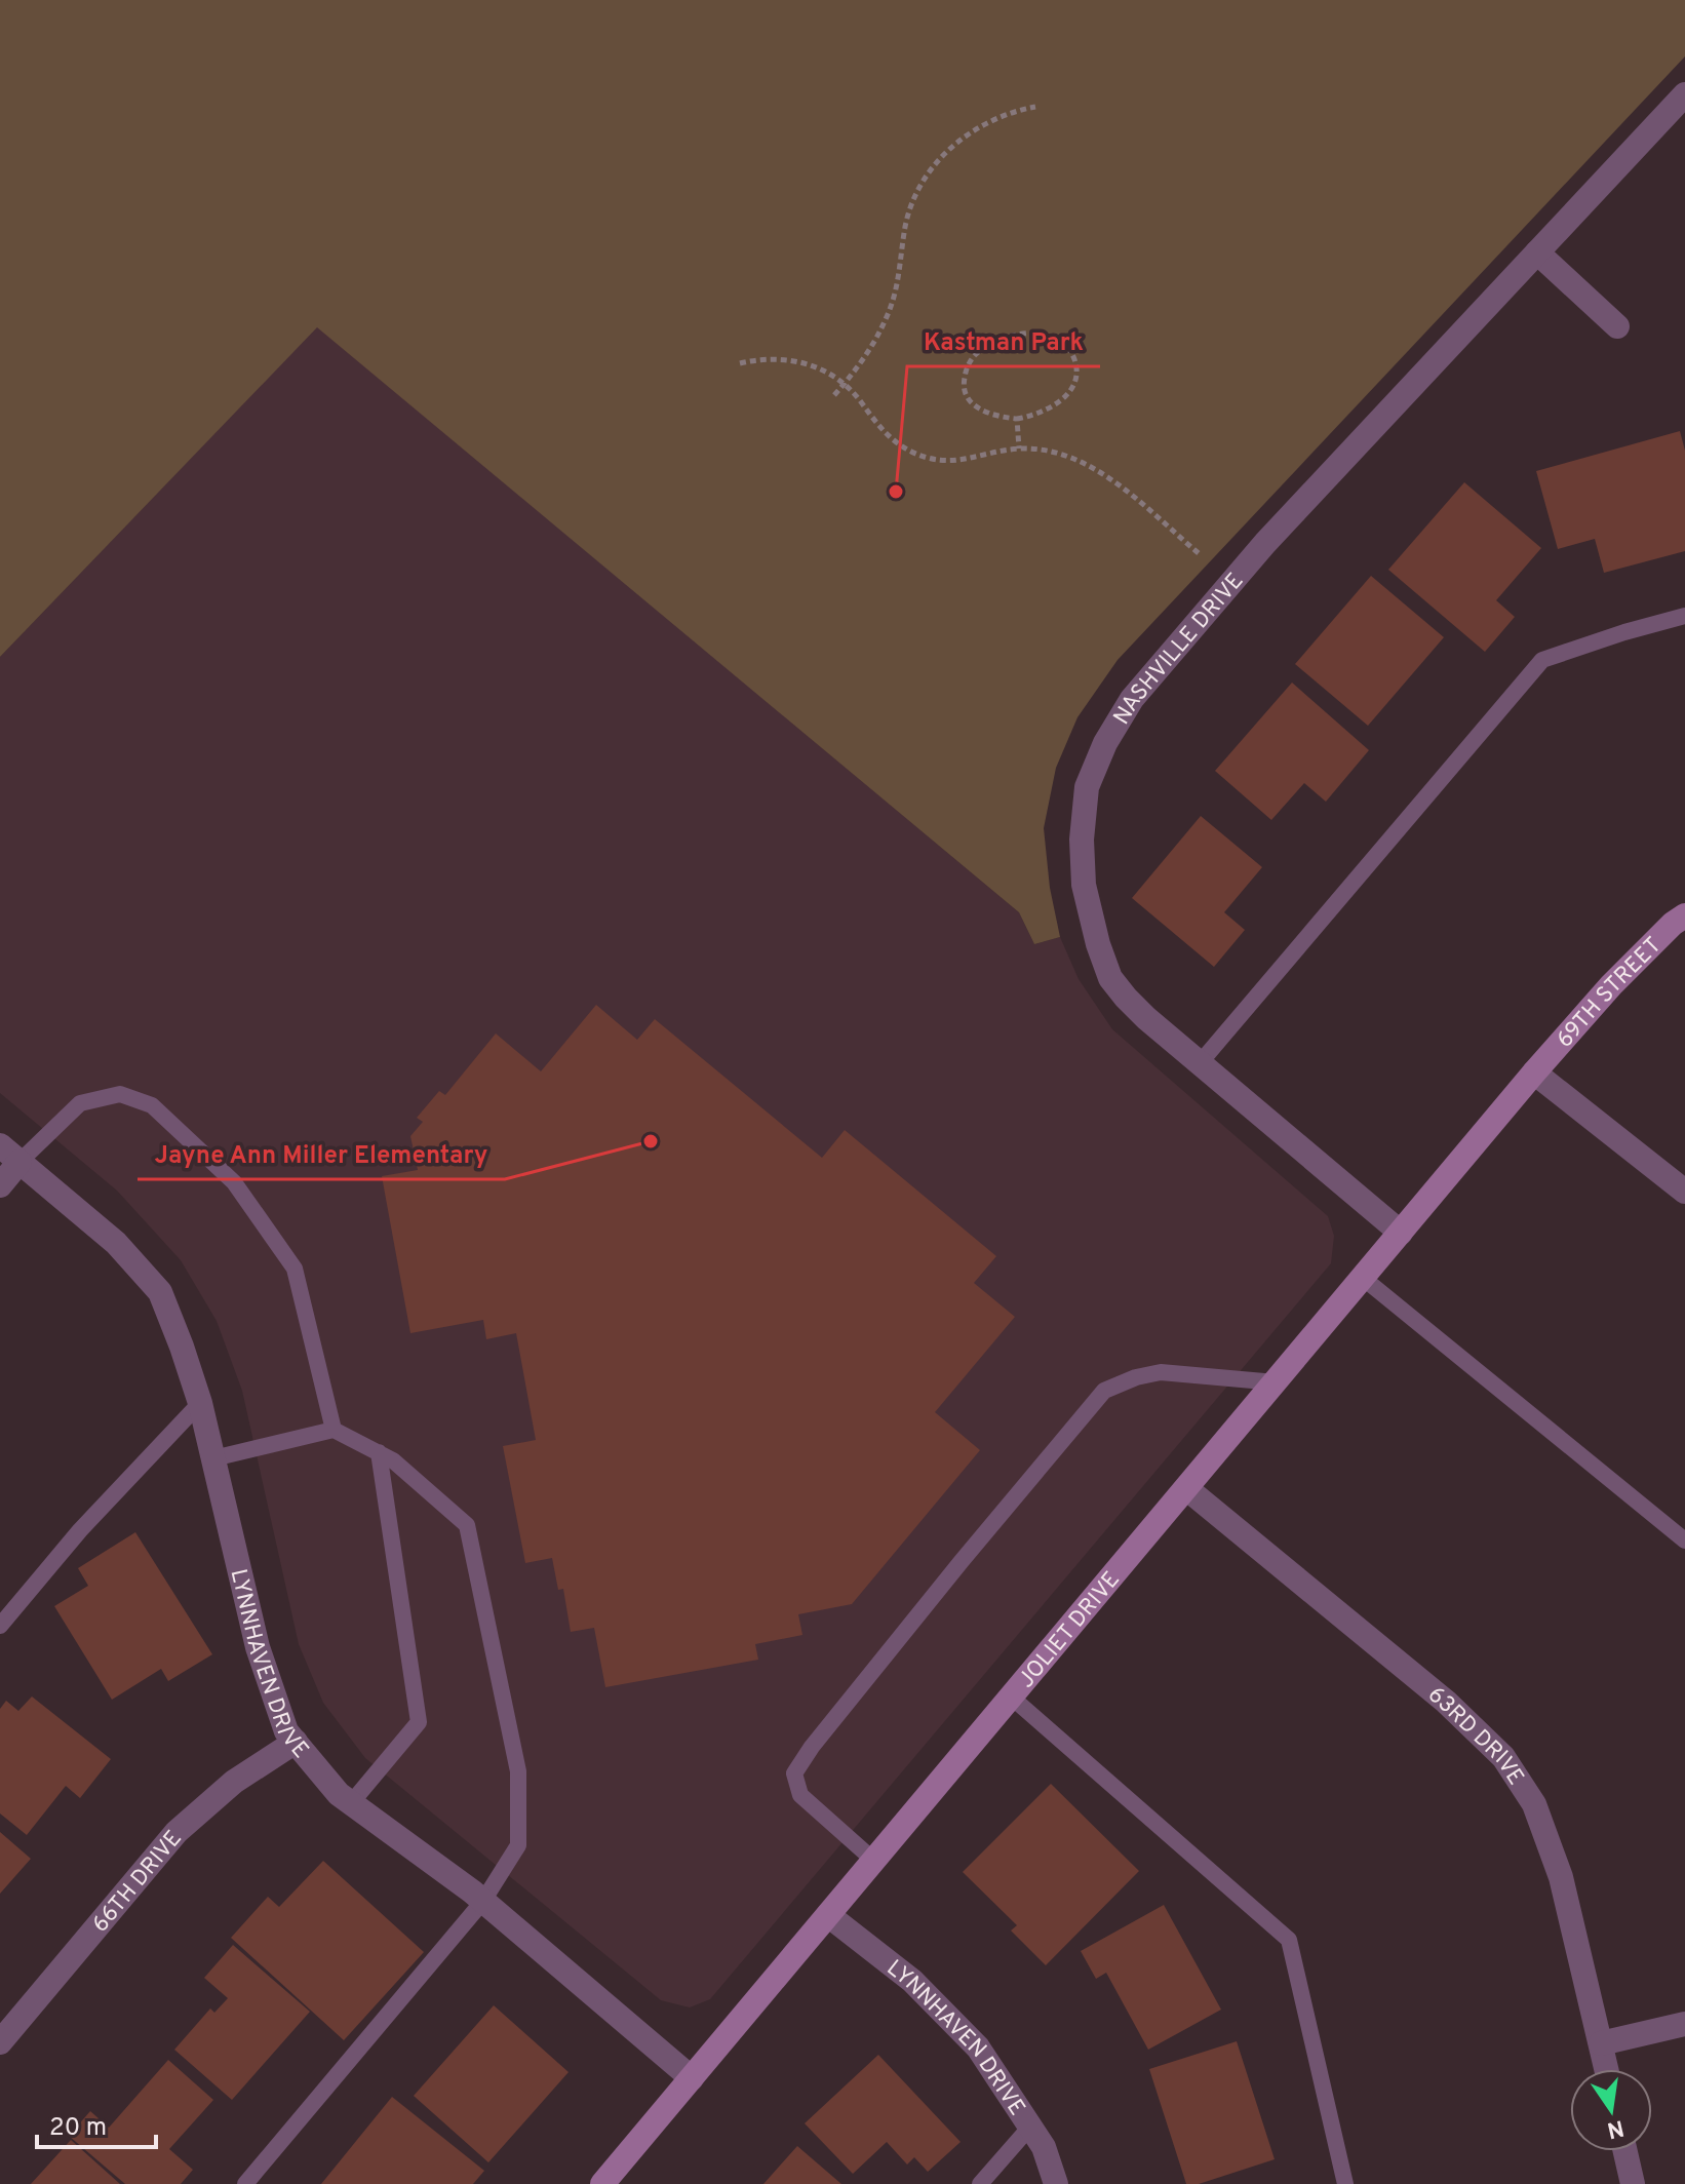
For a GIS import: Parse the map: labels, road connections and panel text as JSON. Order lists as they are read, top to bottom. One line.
{"streets":{"street":["NASHVILLE DRIVE","69TH STREET","JOLIET DRIVE","LYNNHAVEN DRIVE","63RD DRIVE","66TH DRIVE"]},"crossings":[["NASHVILLE DRIVE","JOLIET DRIVE"],["69TH STREET","JOLIET DRIVE"],["JOLIET DRIVE","LYNNHAVEN DRIVE"],["JOLIET DRIVE","63RD DRIVE"],["LYNNHAVEN DRIVE","66TH DRIVE"]],"places":["Kastman Park","Jayne Ann Miller Elementary"],"scale_bar":"20 m","north":"bottom"}
